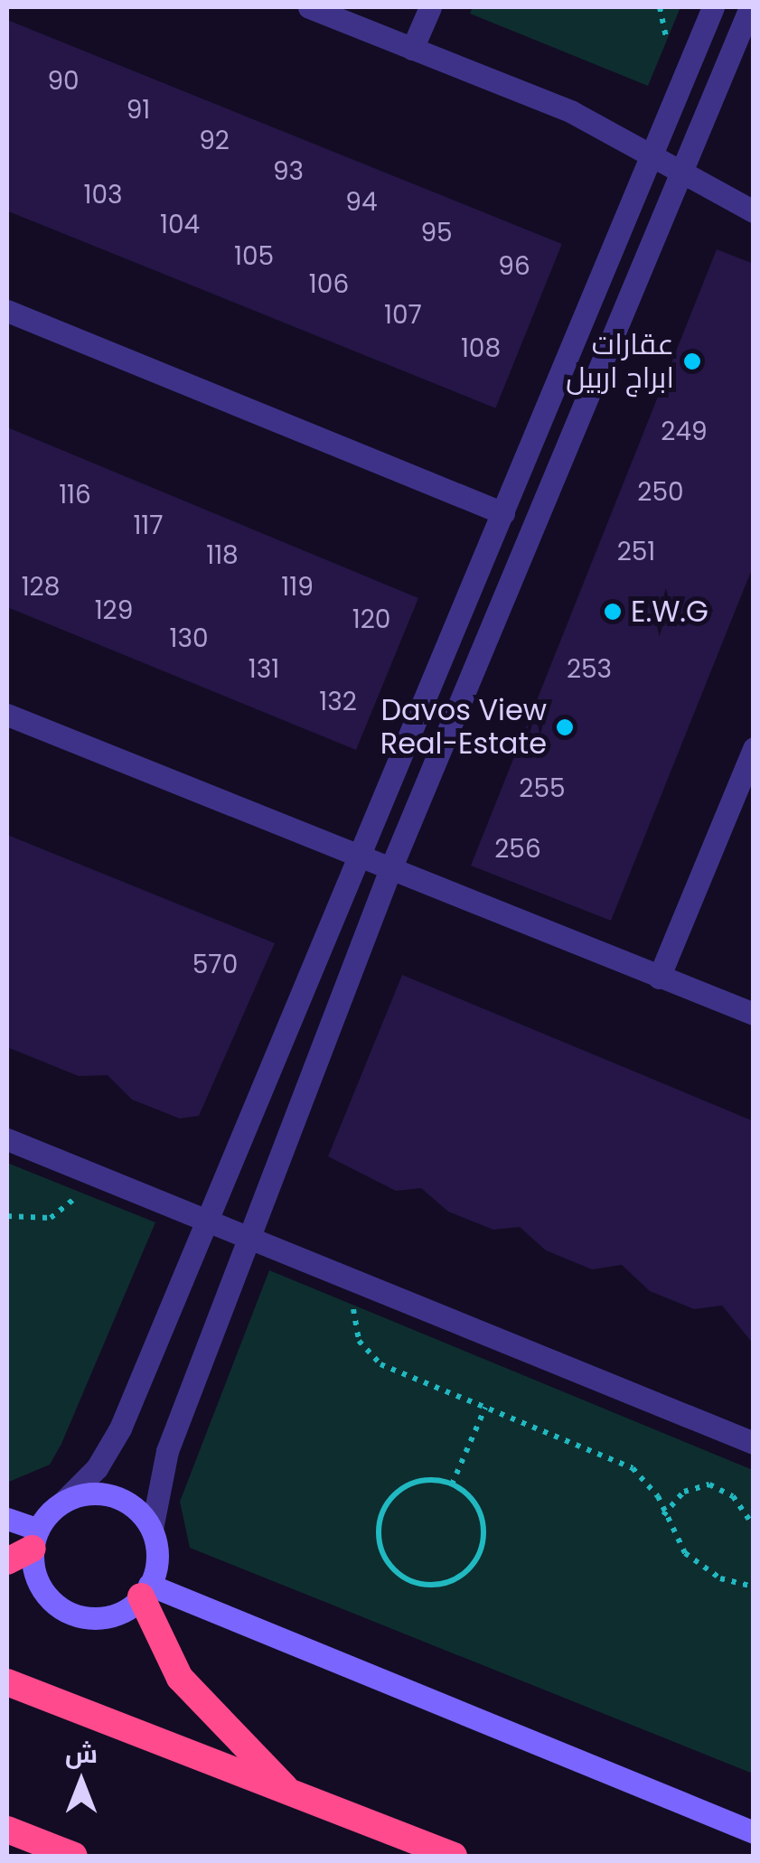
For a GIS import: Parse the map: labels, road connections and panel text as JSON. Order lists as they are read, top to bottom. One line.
{"places":["عقارات ابراج اربیل","E.W.G","Davos View Real-Estate"],"house_numbers":["90","91","92","93","103","94","104","95","105","96","106","107","108","249","250","116","117","251","118","128","119","129","120","130","131","253","132","255","256","570"],"north":"top"}
